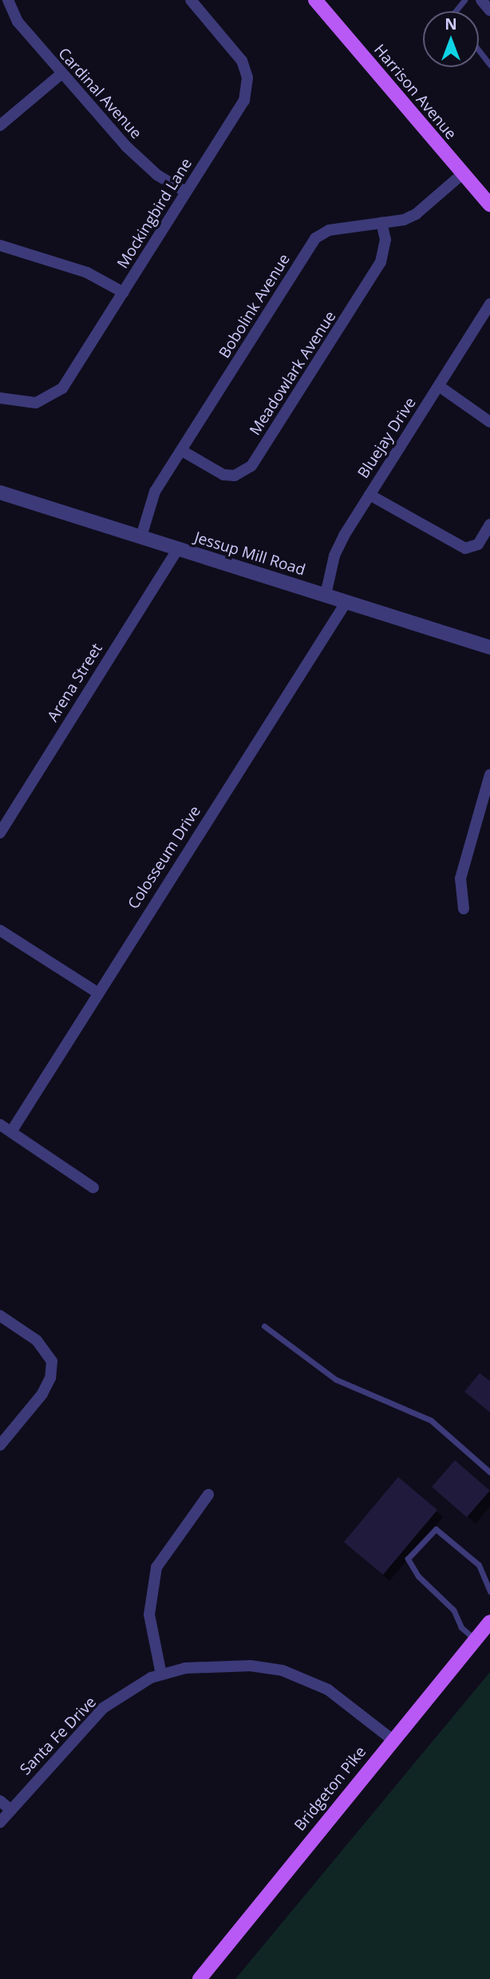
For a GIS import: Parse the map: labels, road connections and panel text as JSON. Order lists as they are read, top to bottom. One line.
{"streets":{"main road":["Harrison Avenue","Bridgeton Pike"],"street":["Cardinal Avenue","Mockingbird Lane","Bobolink Avenue","Meadowlark Avenue","Bluejay Drive","Jessup Mill Road","Arena Street","Colosseum Drive","Santa Fe Drive"]},"crossings":[["Harrison Avenue","Bobolink Avenue"],["Cardinal Avenue","Mockingbird Lane"],["Bobolink Avenue","Meadowlark Avenue"],["Bobolink Avenue","Jessup Mill Road"],["Bluejay Drive","Jessup Mill Road"],["Jessup Mill Road","Arena Street"],["Jessup Mill Road","Colosseum Drive"],["Santa Fe Drive","Bridgeton Pike"]],"north":"top"}
